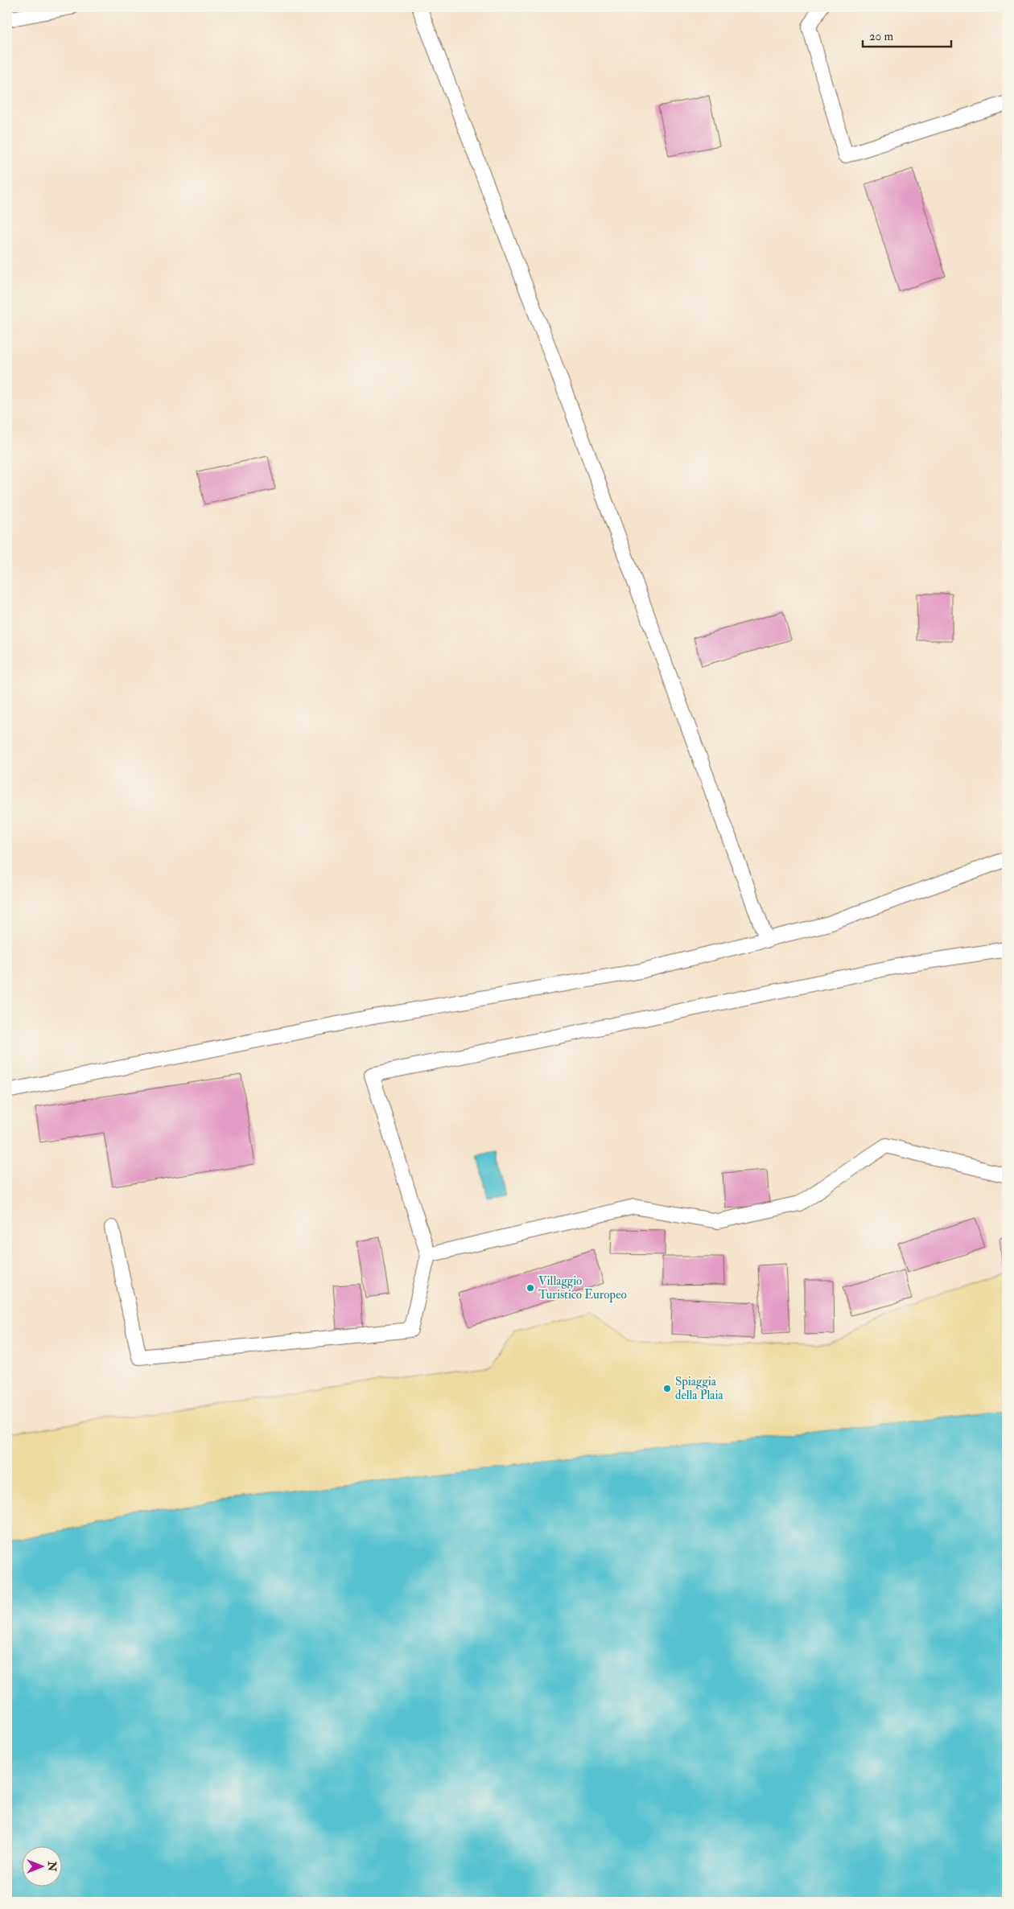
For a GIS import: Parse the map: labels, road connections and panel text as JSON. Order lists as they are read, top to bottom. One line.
{"places":["Villaggio Turistico Europeo","Spiaggia della Plaia"],"scale_bar":"20 m","north":"right"}
